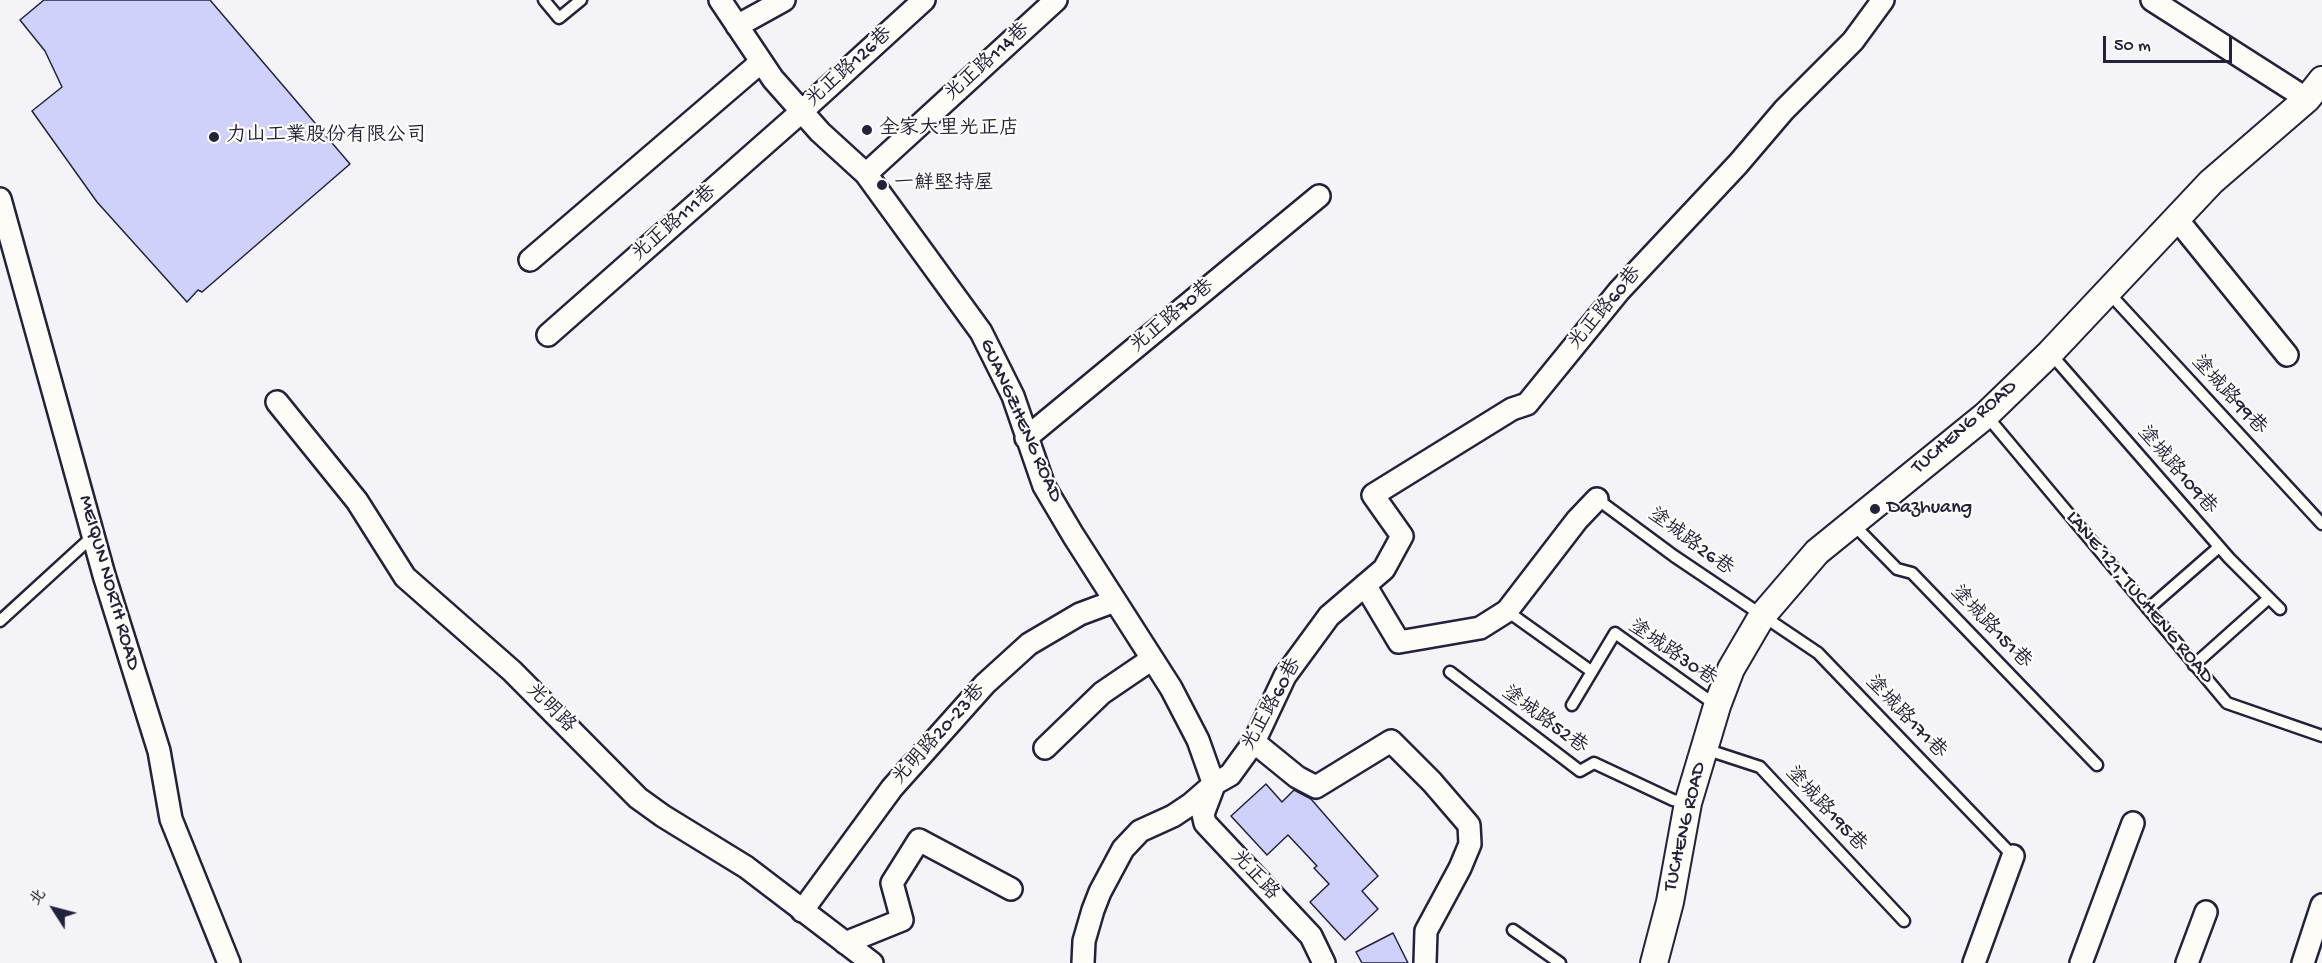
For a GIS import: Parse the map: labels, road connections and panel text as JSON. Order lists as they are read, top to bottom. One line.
{"streets":{"street":["光正路114巷","光正路126巷","光正路111巷","光正路60巷","光正路70巷","GUANGZHENG ROAD","TUCHENG ROAD","MEIQUN NORTH ROAD","光明路","光明路20-23巷","光正路"],"lane":["塗城路99巷","塗城路109巷","塗城路26巷","LANE 121, TUCHENG ROAD","塗城路151巷","塗城路30巷","塗城路171巷","塗城路52巷","塗城路195巷"]},"crossings":[["光正路114巷","GUANGZHENG ROAD"],["光正路126巷","光正路111巷"],["光正路126巷","GUANGZHENG ROAD"],["光正路111巷","GUANGZHENG ROAD"],["光正路60巷","GUANGZHENG ROAD"],["光正路60巷","光正路"],["光正路70巷","GUANGZHENG ROAD"],["塗城路99巷","TUCHENG ROAD"],["GUANGZHENG ROAD","光明路20-23巷"],["GUANGZHENG ROAD","光正路"],["TUCHENG ROAD","塗城路109巷"],["TUCHENG ROAD","塗城路26巷"],["TUCHENG ROAD","LANE 121, TUCHENG ROAD"],["TUCHENG ROAD","塗城路151巷"],["TUCHENG ROAD","塗城路30巷"],["TUCHENG ROAD","塗城路171巷"],["TUCHENG ROAD","塗城路52巷"],["TUCHENG ROAD","塗城路195巷"],["塗城路26巷","塗城路171巷"],["光明路","光明路20-23巷"]],"places":["全家大里光正店","力山工業股份有限公司","一鮮堅持屋","Dazhuang"],"scale_bar":"50 m","north":"top left"}
